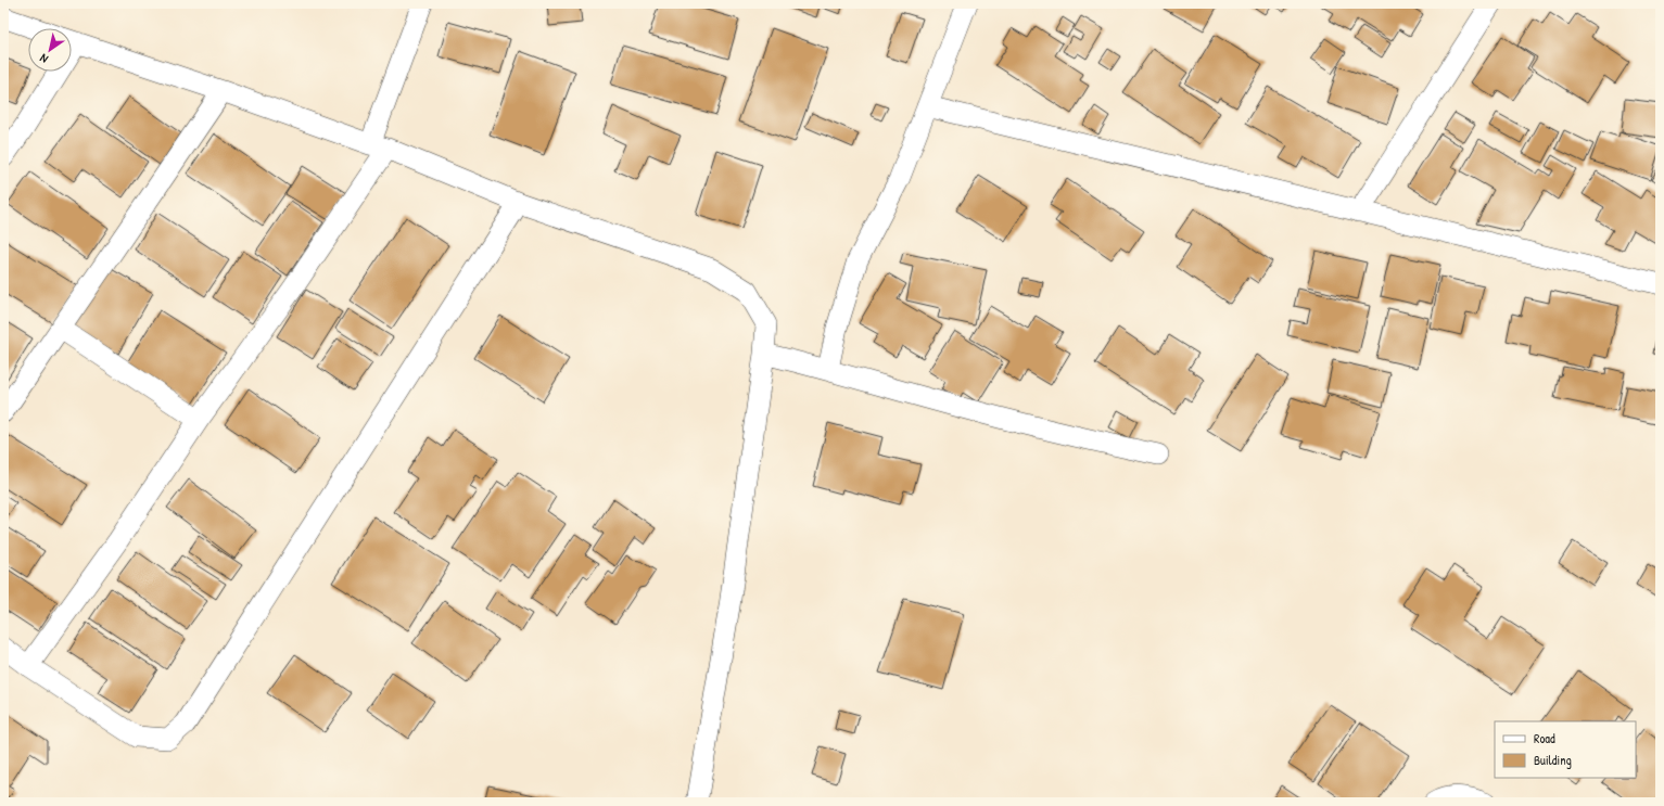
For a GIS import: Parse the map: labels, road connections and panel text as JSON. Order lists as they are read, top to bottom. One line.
{"legend":["Road","Building"],"north":"bottom left"}
